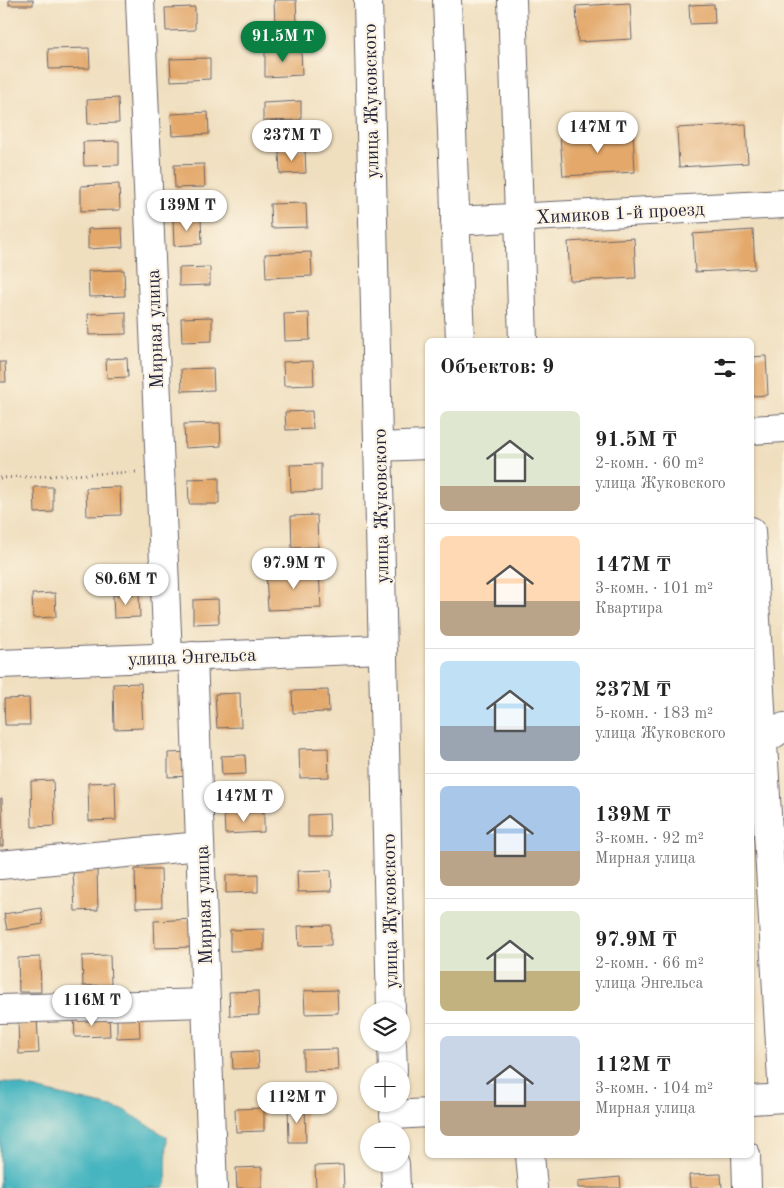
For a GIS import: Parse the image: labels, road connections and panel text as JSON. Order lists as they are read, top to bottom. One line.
{"streets":{"street":["улица Жуковского","Химиков 1-й проезд","Мирная улица","улица Энгельса"]},"crossings":[["улица Жуковского","улица Энгельса"],["Мирная улица","улица Энгельса"]],"page":{"price":["91.5M ₸","147M ₸","237M ₸","139M ₸","97.9M ₸","80.6M ₸","147M ₸","116M ₸","112M ₸"],"heading":"Объектов: 9","list":[{"name":"91.5M ₸","note":"2-комн. · 60 m² · улица Жуковского"},{"name":"147M ₸","note":"3-комн. · 101 m² · Квартира"},{"name":"237M ₸","note":"5-комн. · 183 m² · улица Жуковского"},{"name":"139M ₸","note":"3-комн. · 92 m² · Мирная улица"},{"name":"97.9M ₸","note":"2-комн. · 66 m² · улица Энгельса"},{"name":"112M ₸","note":"3-комн. · 104 m² · Мирная улица"}],"map_buttons":["+","−"]}}
